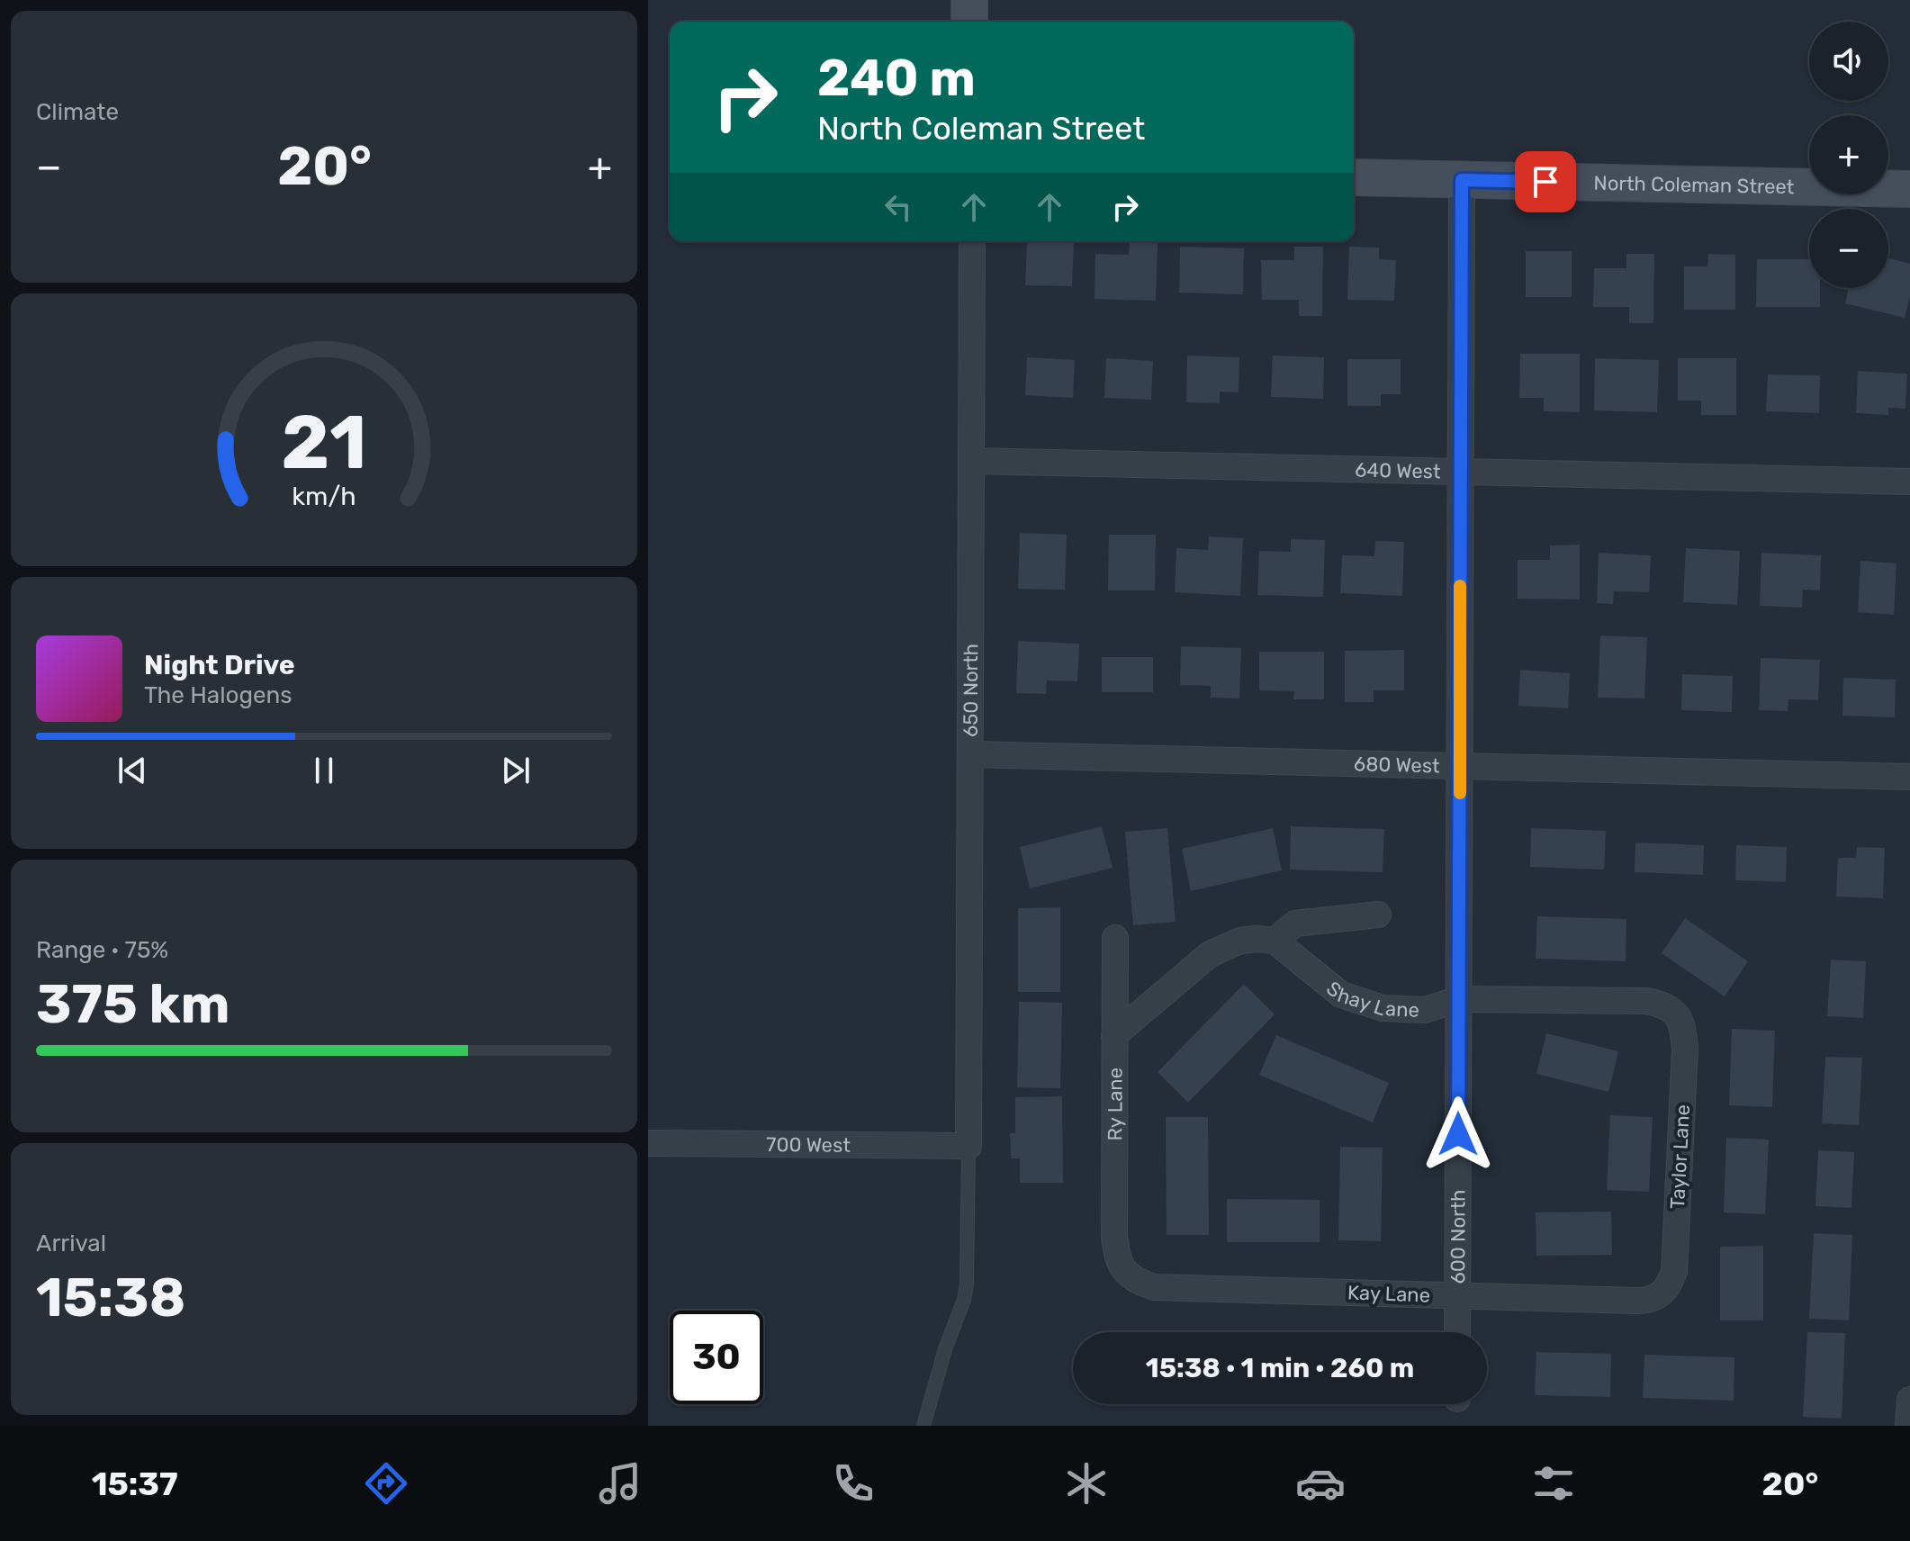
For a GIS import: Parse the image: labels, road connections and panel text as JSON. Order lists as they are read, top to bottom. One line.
{"streets":{"street":["North Coleman Street","640 West","650 North","680 West","Shay Lane","Ry Lane","700 West","Taylor Lane","600 North","Kay Lane"]},"crossings":[["North Coleman Street","600 North"],["640 West","650 North"],["640 West","600 North"],["650 North","680 West"],["650 North","700 West"],["680 West","600 North"],["Shay Lane","Taylor Lane"],["Shay Lane","600 North"],["Ry Lane","Kay Lane"],["Taylor Lane","Kay Lane"],["600 North","Kay Lane"]],"page":{"tile":["Climate",["Range · 75%","375 km"],["Arrival","15:38"]],"map_buttons":["+","−"],"turn":["240 m","North Coleman Street"],"heat":["−","20°","+"],"song":["Night Drive","The Halogens"],"limit":"30","trip":"15:38 · 1 min · 260 m","tabs":["15:37","20°"],"gauge":["21","km/h"]}}
